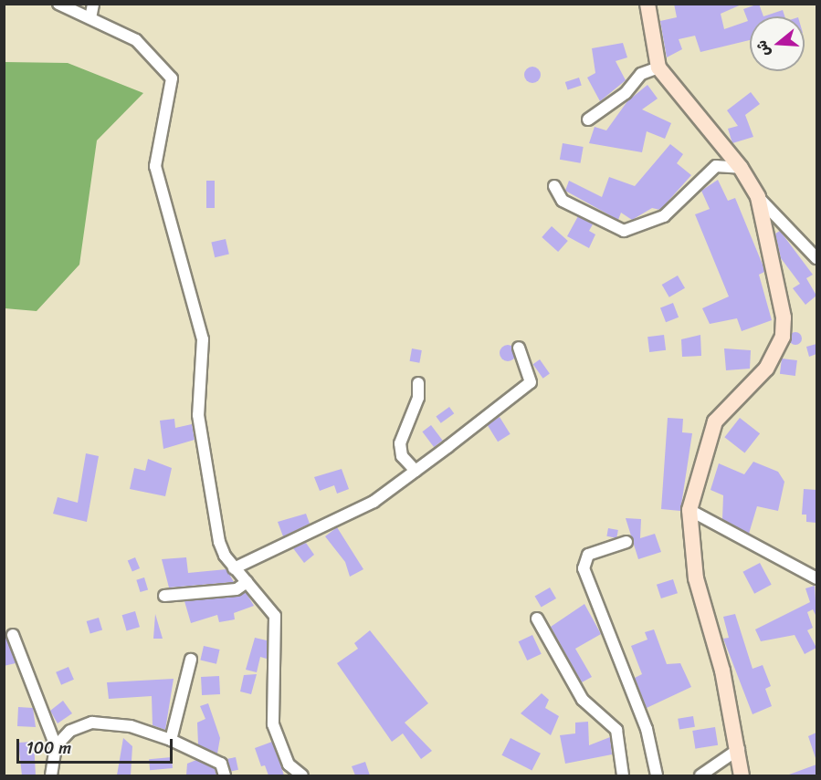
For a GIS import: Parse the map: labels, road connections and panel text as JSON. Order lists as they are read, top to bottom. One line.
{"scale_bar":"100 m","north":"left"}
